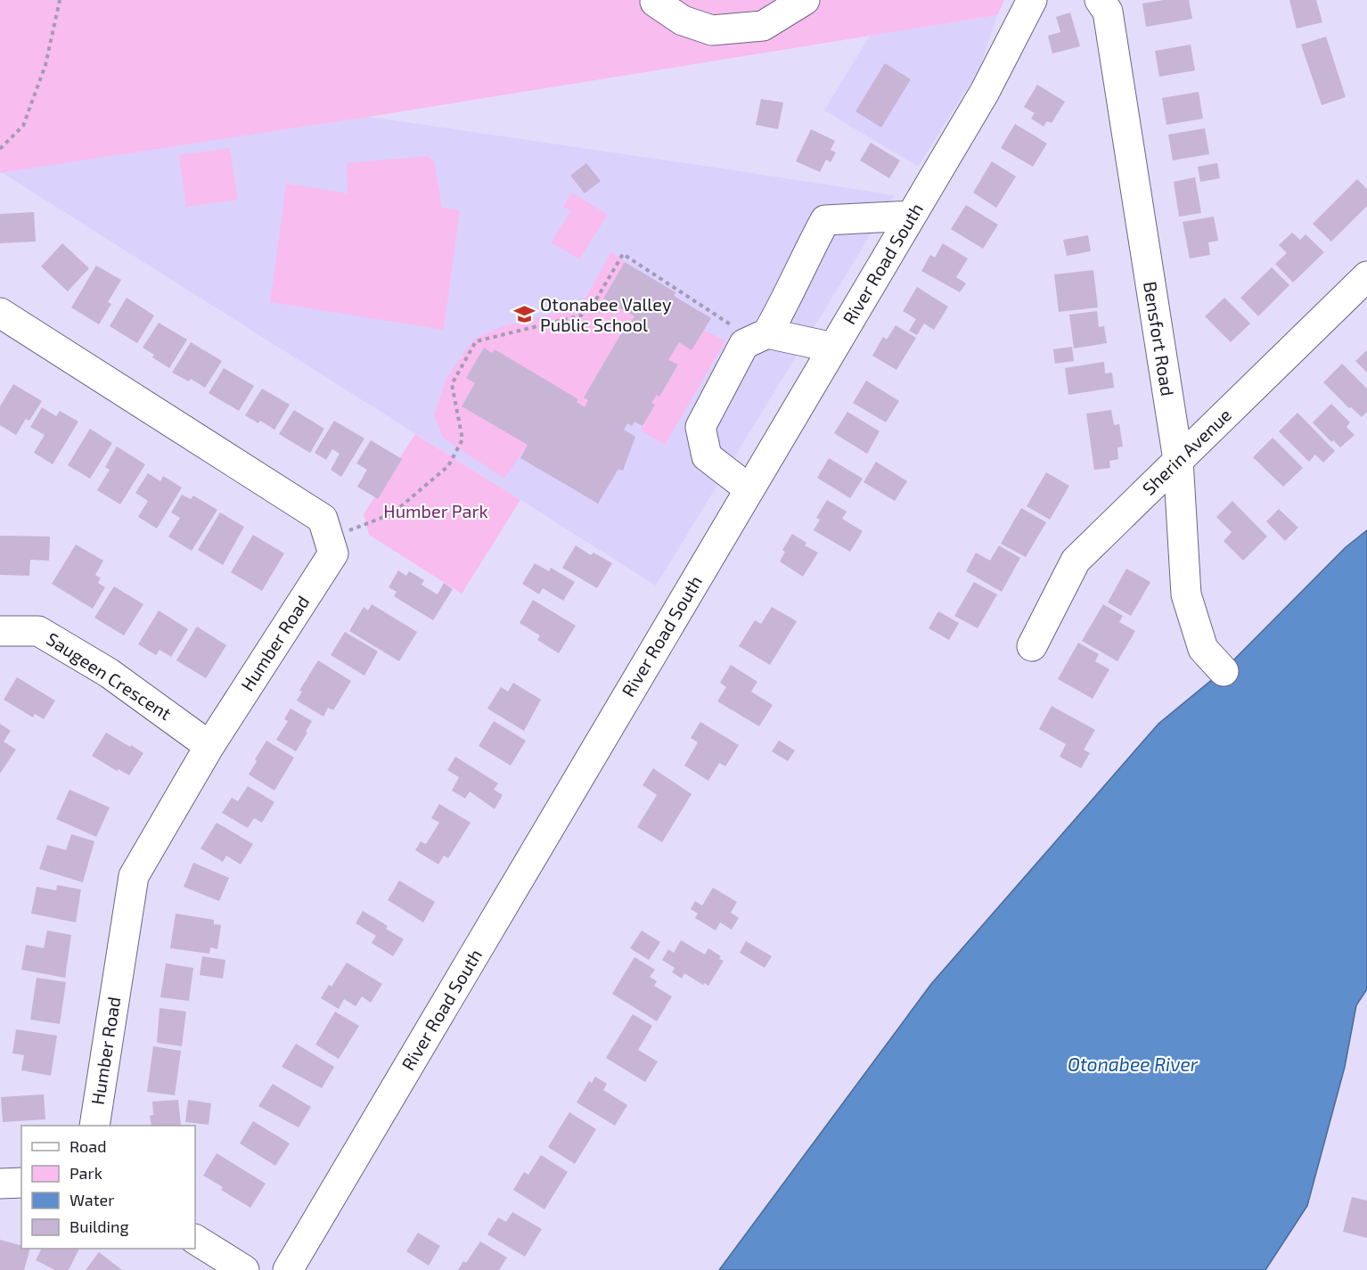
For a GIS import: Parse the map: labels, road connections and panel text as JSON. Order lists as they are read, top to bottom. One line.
{"streets":{"street":["River Road South","Bensfort Road","Sherin Avenue","Humber Road","Saugeen Crescent"]},"crossings":[["Bensfort Road","Sherin Avenue"],["Humber Road","Saugeen Crescent"]],"water":["Otonabee River"],"parks":["Humber Park"],"places":{"school or university":["Otonabee Valley Public School"]},"legend":["Road","Park","Water","Building"]}
